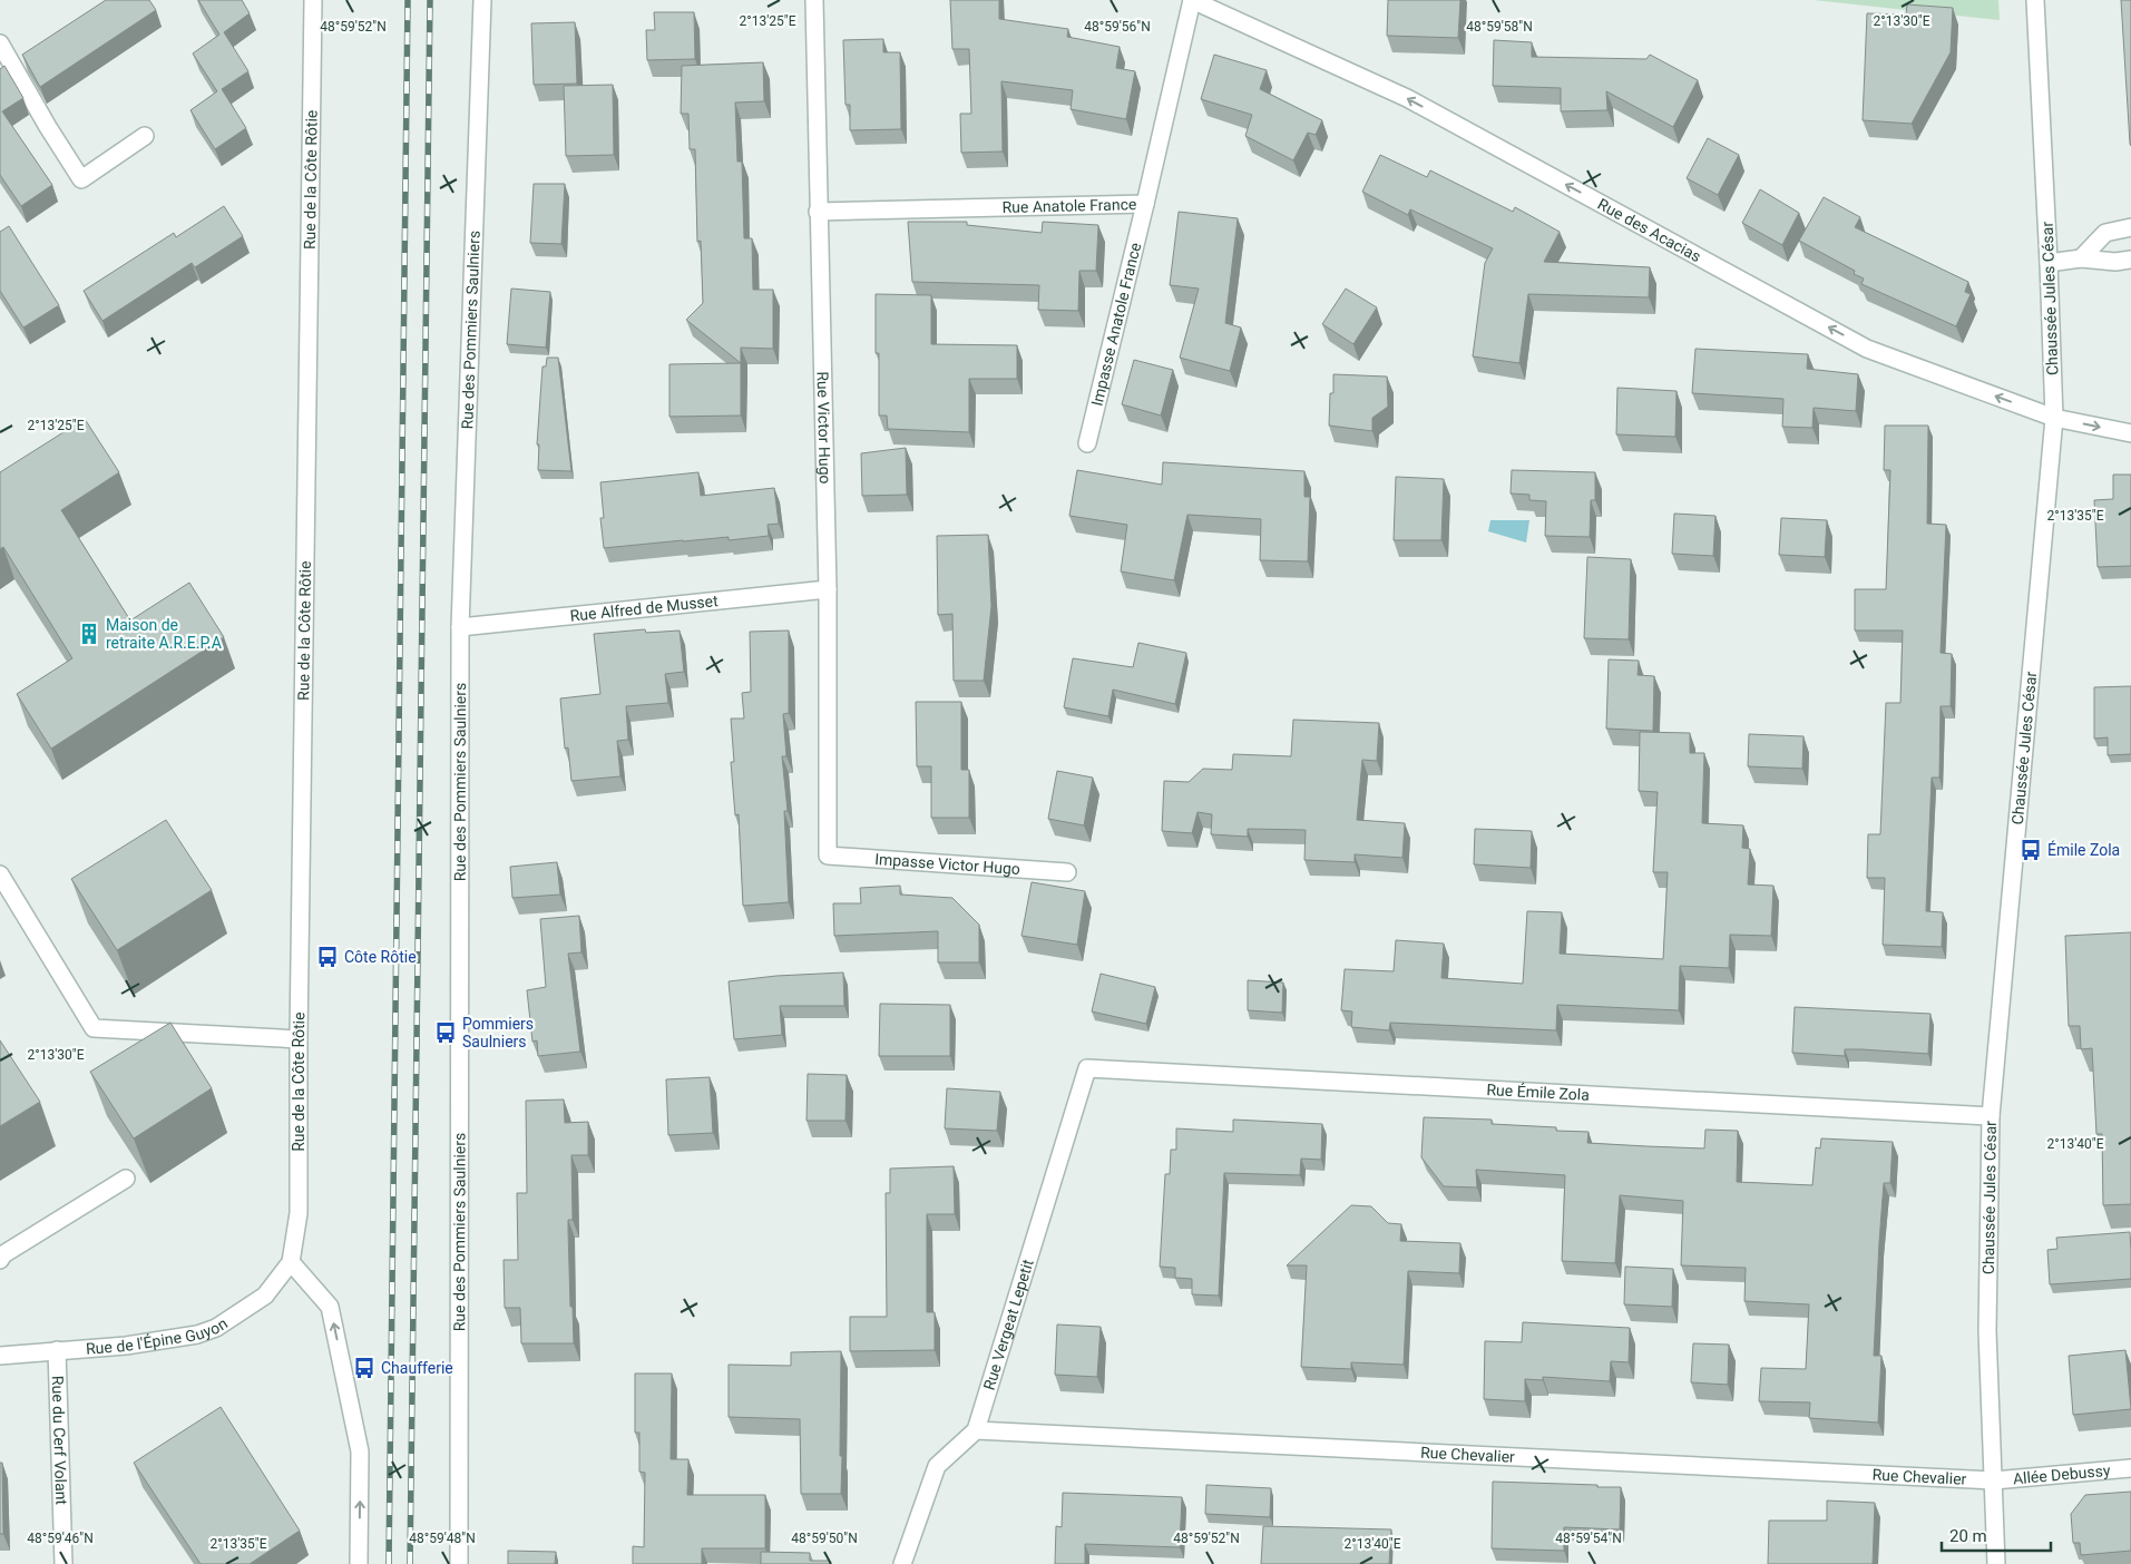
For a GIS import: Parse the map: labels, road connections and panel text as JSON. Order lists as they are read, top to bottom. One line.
{"streets":{"street":["Rue de la Côte Rôtie","Rue Anatole France","Rue des Acacias","Chaussée Jules César","Impasse Anatole France","Rue des Pommiers Saulniers","Rue Victor Hugo","Rue Alfred de Musset","Impasse Victor Hugo","Rue Émile Zola","Rue Vergeat Lepetit","Rue de l'Épine Guyon","Rue du Cerf Volant","Rue Chevalier","Allée Debussy"]},"crossings":[["Rue de la Côte Rôtie","Rue de l'Épine Guyon"],["Rue Anatole France","Rue des Acacias"],["Rue Anatole France","Impasse Anatole France"],["Rue Anatole France","Rue Victor Hugo"],["Rue des Acacias","Chaussée Jules César"],["Chaussée Jules César","Rue Émile Zola"],["Chaussée Jules César","Rue Chevalier"],["Chaussée Jules César","Allée Debussy"],["Rue des Pommiers Saulniers","Rue Alfred de Musset"],["Rue Victor Hugo","Rue Alfred de Musset"],["Rue Victor Hugo","Impasse Victor Hugo"],["Rue Émile Zola","Rue Vergeat Lepetit"],["Rue Vergeat Lepetit","Rue Chevalier"],["Rue de l'Épine Guyon","Rue du Cerf Volant"],["Rue Chevalier","Allée Debussy"]],"one_way":["Rue des Acacias"],"places":{"building":["Maison de retraite A.R.E.P.A"],"bus stop":["Émile Zola","Côte Rôtie","Pommiers Saulniers","Chaufferie"]},"scale_bar":"20 m","coordinates":["2°13'25\"E","2°13'30\"E","48°59'52\"N","48°59'56\"N","48°59'58\"N","2°13'35\"E","2°13'40\"E","48°59'46\"N","48°59'48\"N","48°59'50\"N","48°59'54\"N"]}
